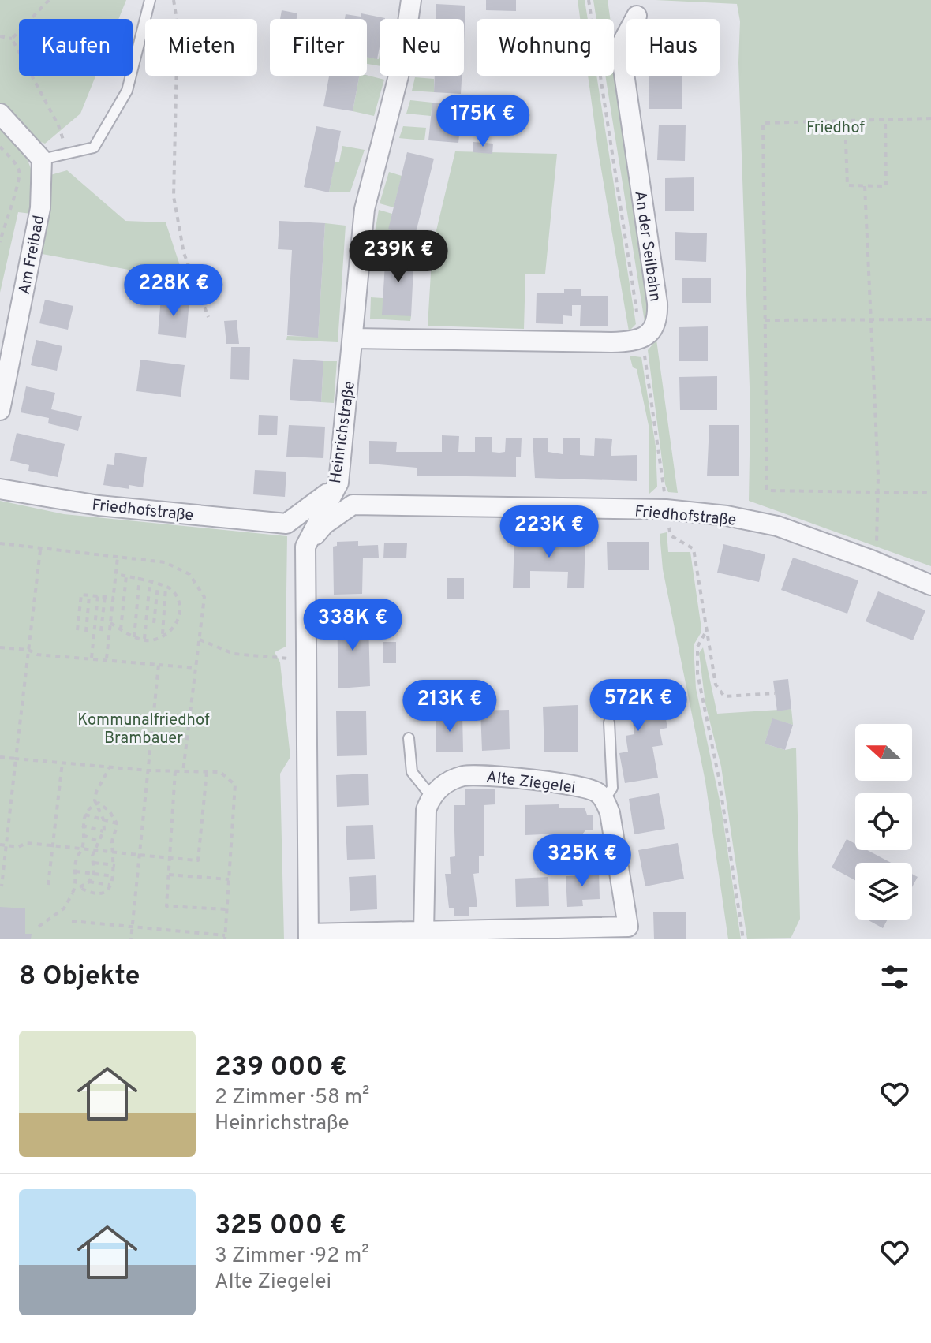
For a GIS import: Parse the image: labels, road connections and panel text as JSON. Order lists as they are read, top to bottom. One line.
{"streets":{"street":["An der Seilbahn","Am Freibad","Heinrichstraße","Friedhofstraße","Alte Ziegelei"]},"parks":["Friedhof","Kommunalfriedhof Brambauer"],"north":"left","page":{"chip":["Kaufen","Mieten","Filter","Neu","Wohnung","Haus"],"price":["175K €","239K €","228K €","223K €","338K €","572K €","213K €","325K €"],"heading":"8 Objekte","list":[{"name":"239 000 €","note":"2 Zimmer · 58 m² · Heinrichstraße"},{"name":"325 000 €","note":"3 Zimmer · 92 m² · Alte Ziegelei"}]}}
